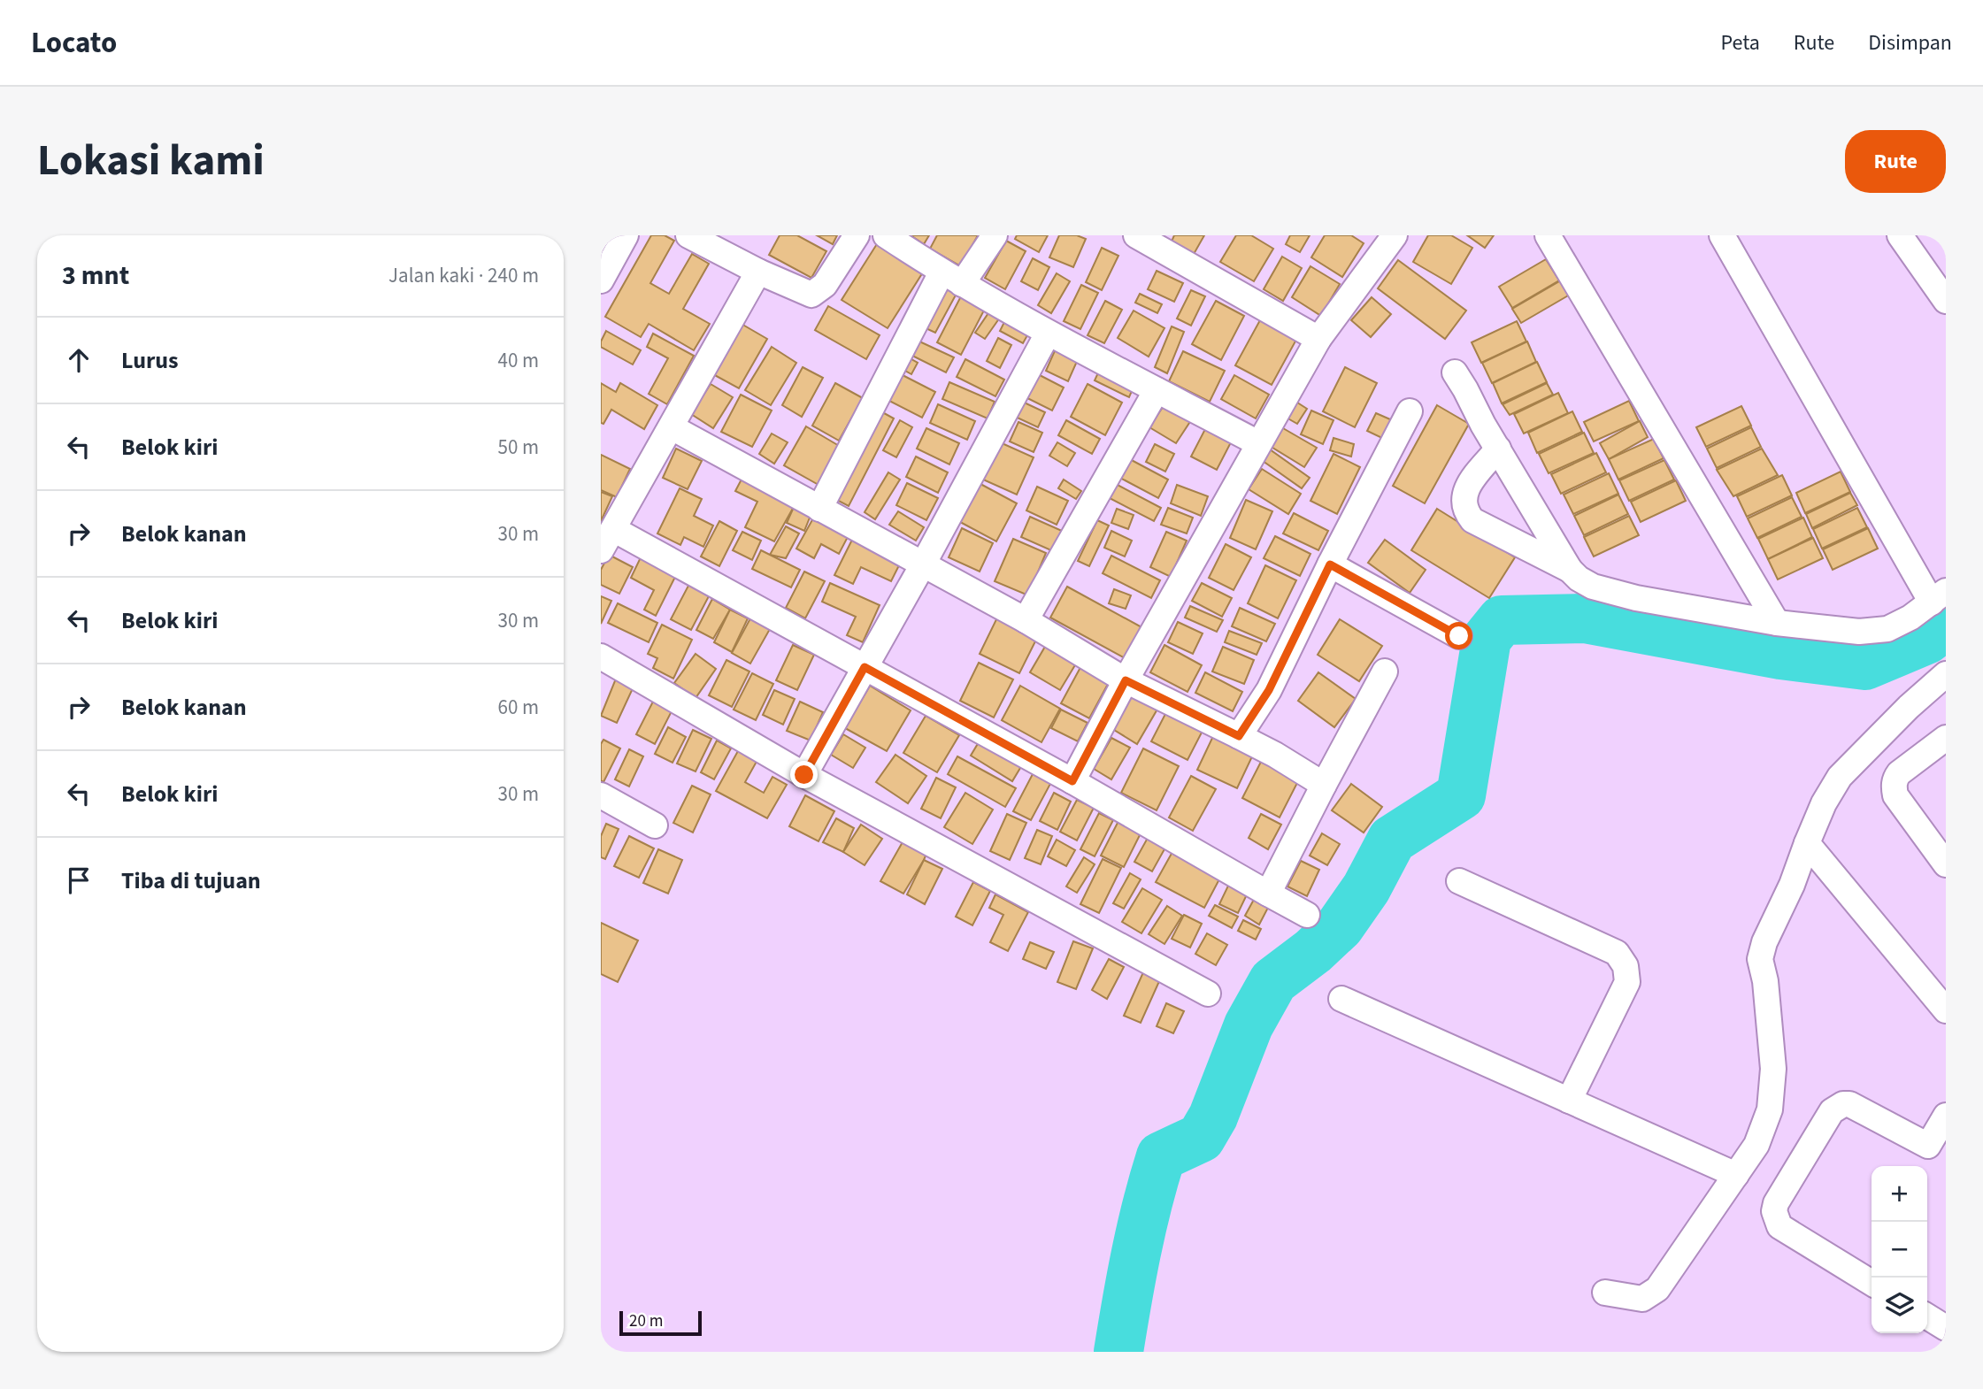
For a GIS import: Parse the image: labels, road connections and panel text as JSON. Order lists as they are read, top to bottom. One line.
{"scale_bar":"20 m","page":{"header":"Locato","nav":["Peta","Rute","Disimpan"],"title":"Lokasi kami","buttons":"Rute","heading":["3 mnt","Jalan kaki · 240 m"],"list":[["Lurus","40 m"],["Belok kiri","50 m"],["Belok kanan","30 m"],["Belok kiri","30 m"],["Belok kanan","60 m"],["Belok kiri","30 m"],"Tiba di tujuan"],"map_buttons":["+","−"],"scale":"20 m"}}
